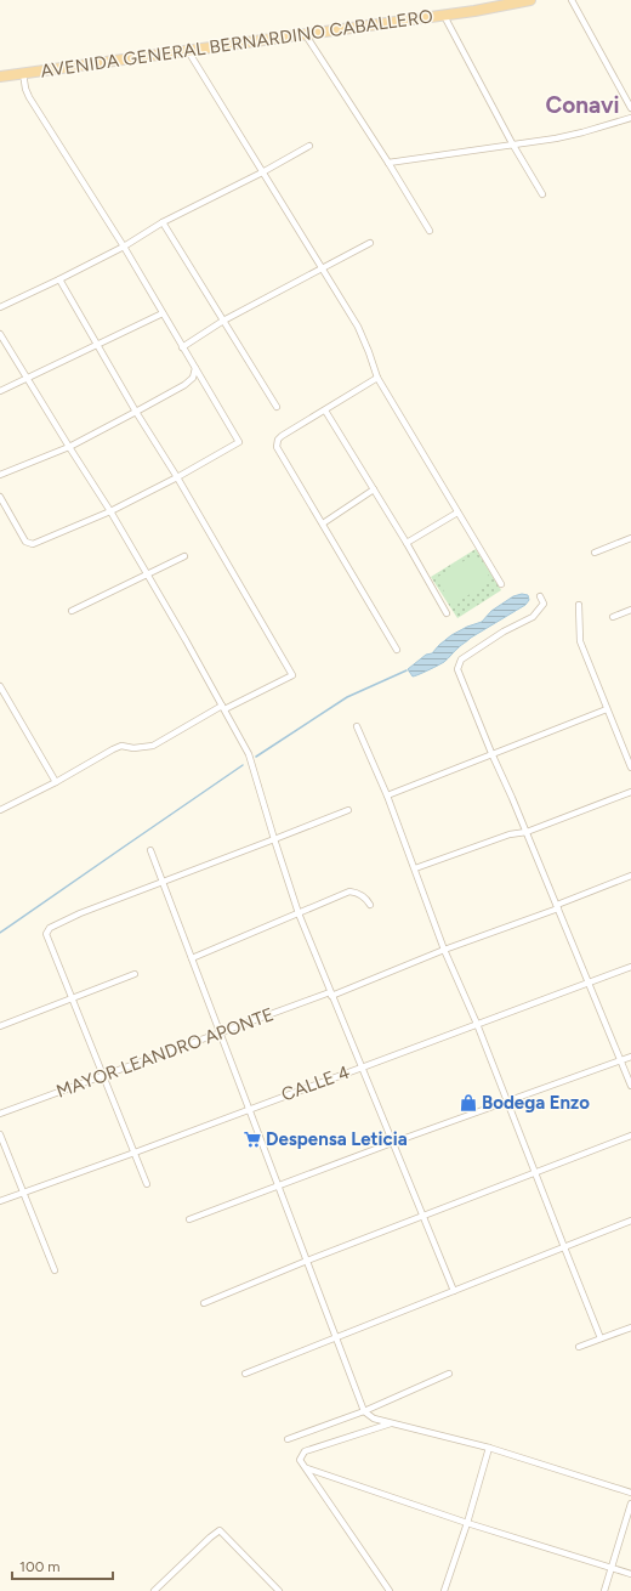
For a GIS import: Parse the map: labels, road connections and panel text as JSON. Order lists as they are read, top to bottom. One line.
{"streets":{"highway":["AVENIDA GENERAL BERNARDINO CABALLERO"],"street":["MAYOR LEANDRO APONTE","CALLE 4"]},"districts":["Conavi"],"places":{"shop":["Bodega Enzo"],"supermarket":["Despensa Leticia"]},"scale_bar":"100 m"}
